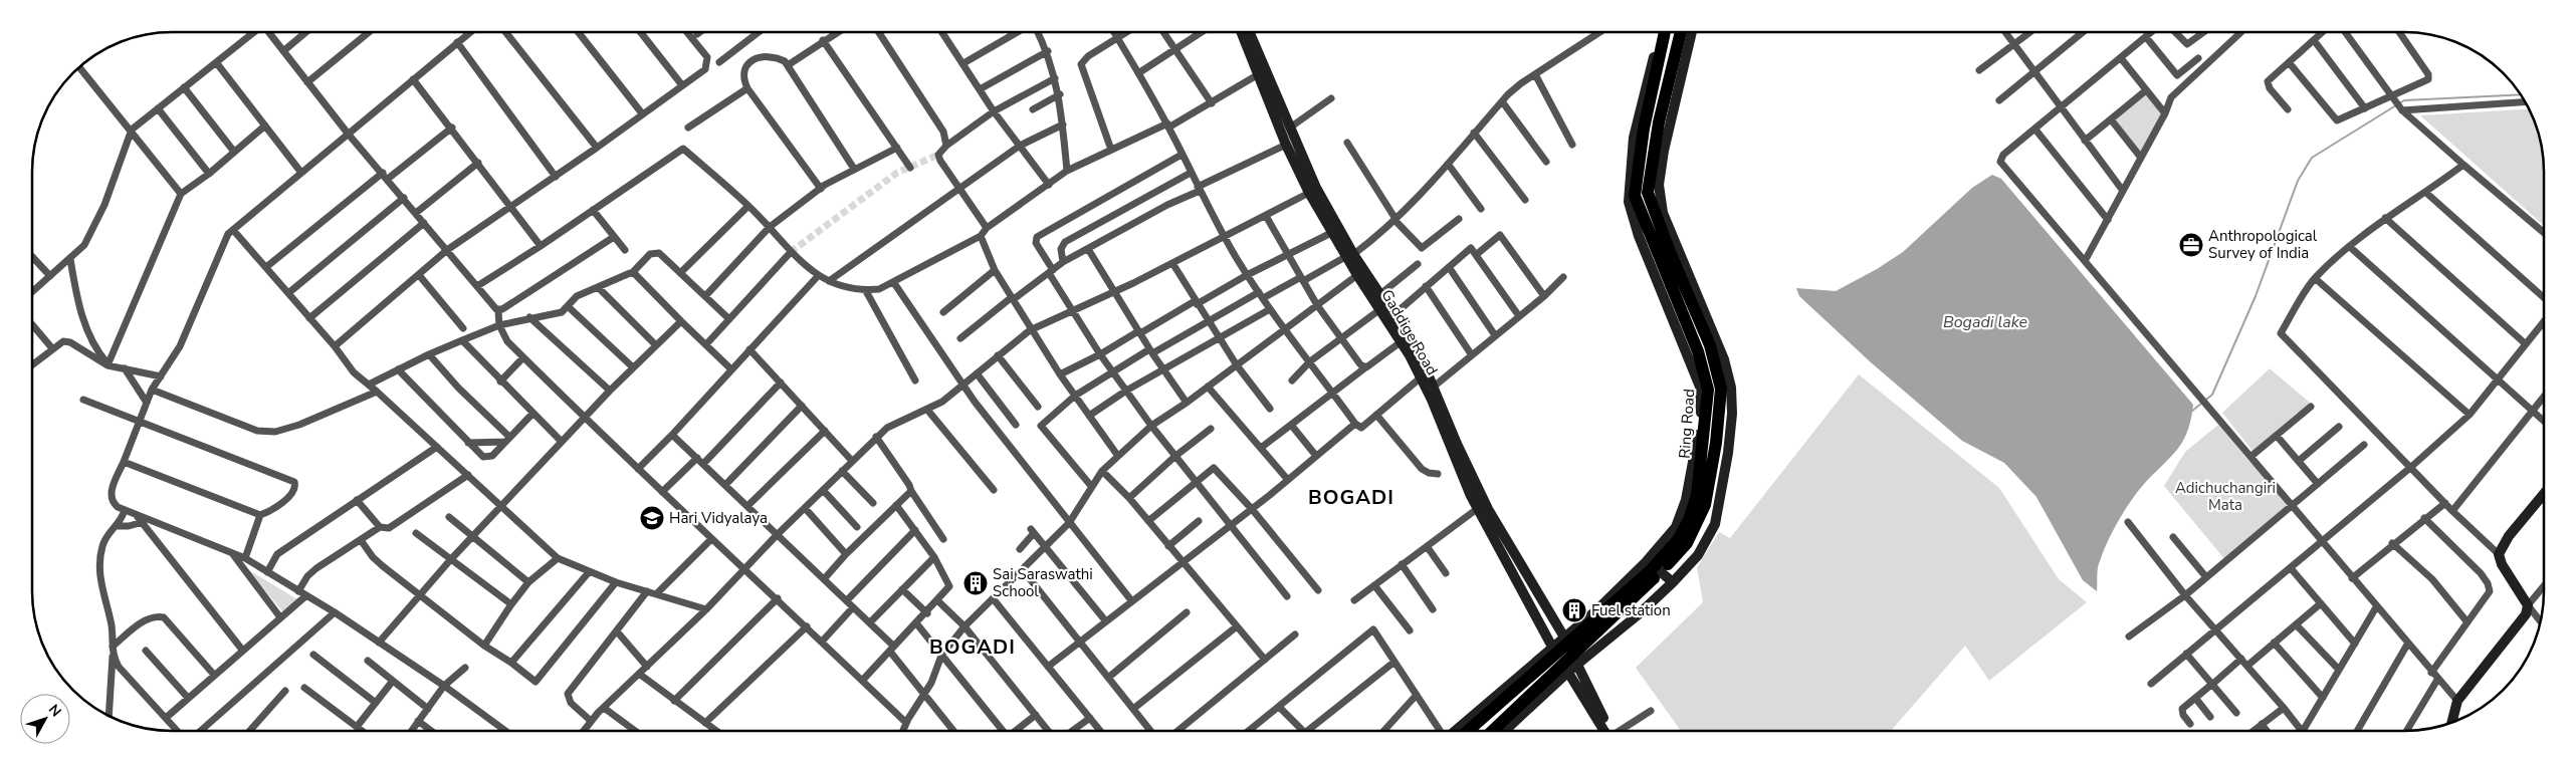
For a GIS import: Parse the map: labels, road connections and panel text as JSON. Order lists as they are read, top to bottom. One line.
{"streets":{"highway":["Ring Road"],"main road":["Gaddige Road"]},"crossings":[["Gaddige Road","Ring Road"]],"districts":["BOGADI","BOGADI"],"water":["Bogadi lake"],"parks":["Adichuchangiri Mata"],"places":{"office":["Anthropological Survey of India"],"school or university":["Hari Vidyalaya"],"building":["Sai Saraswathi School","Fuel station"]},"north":"top right"}
